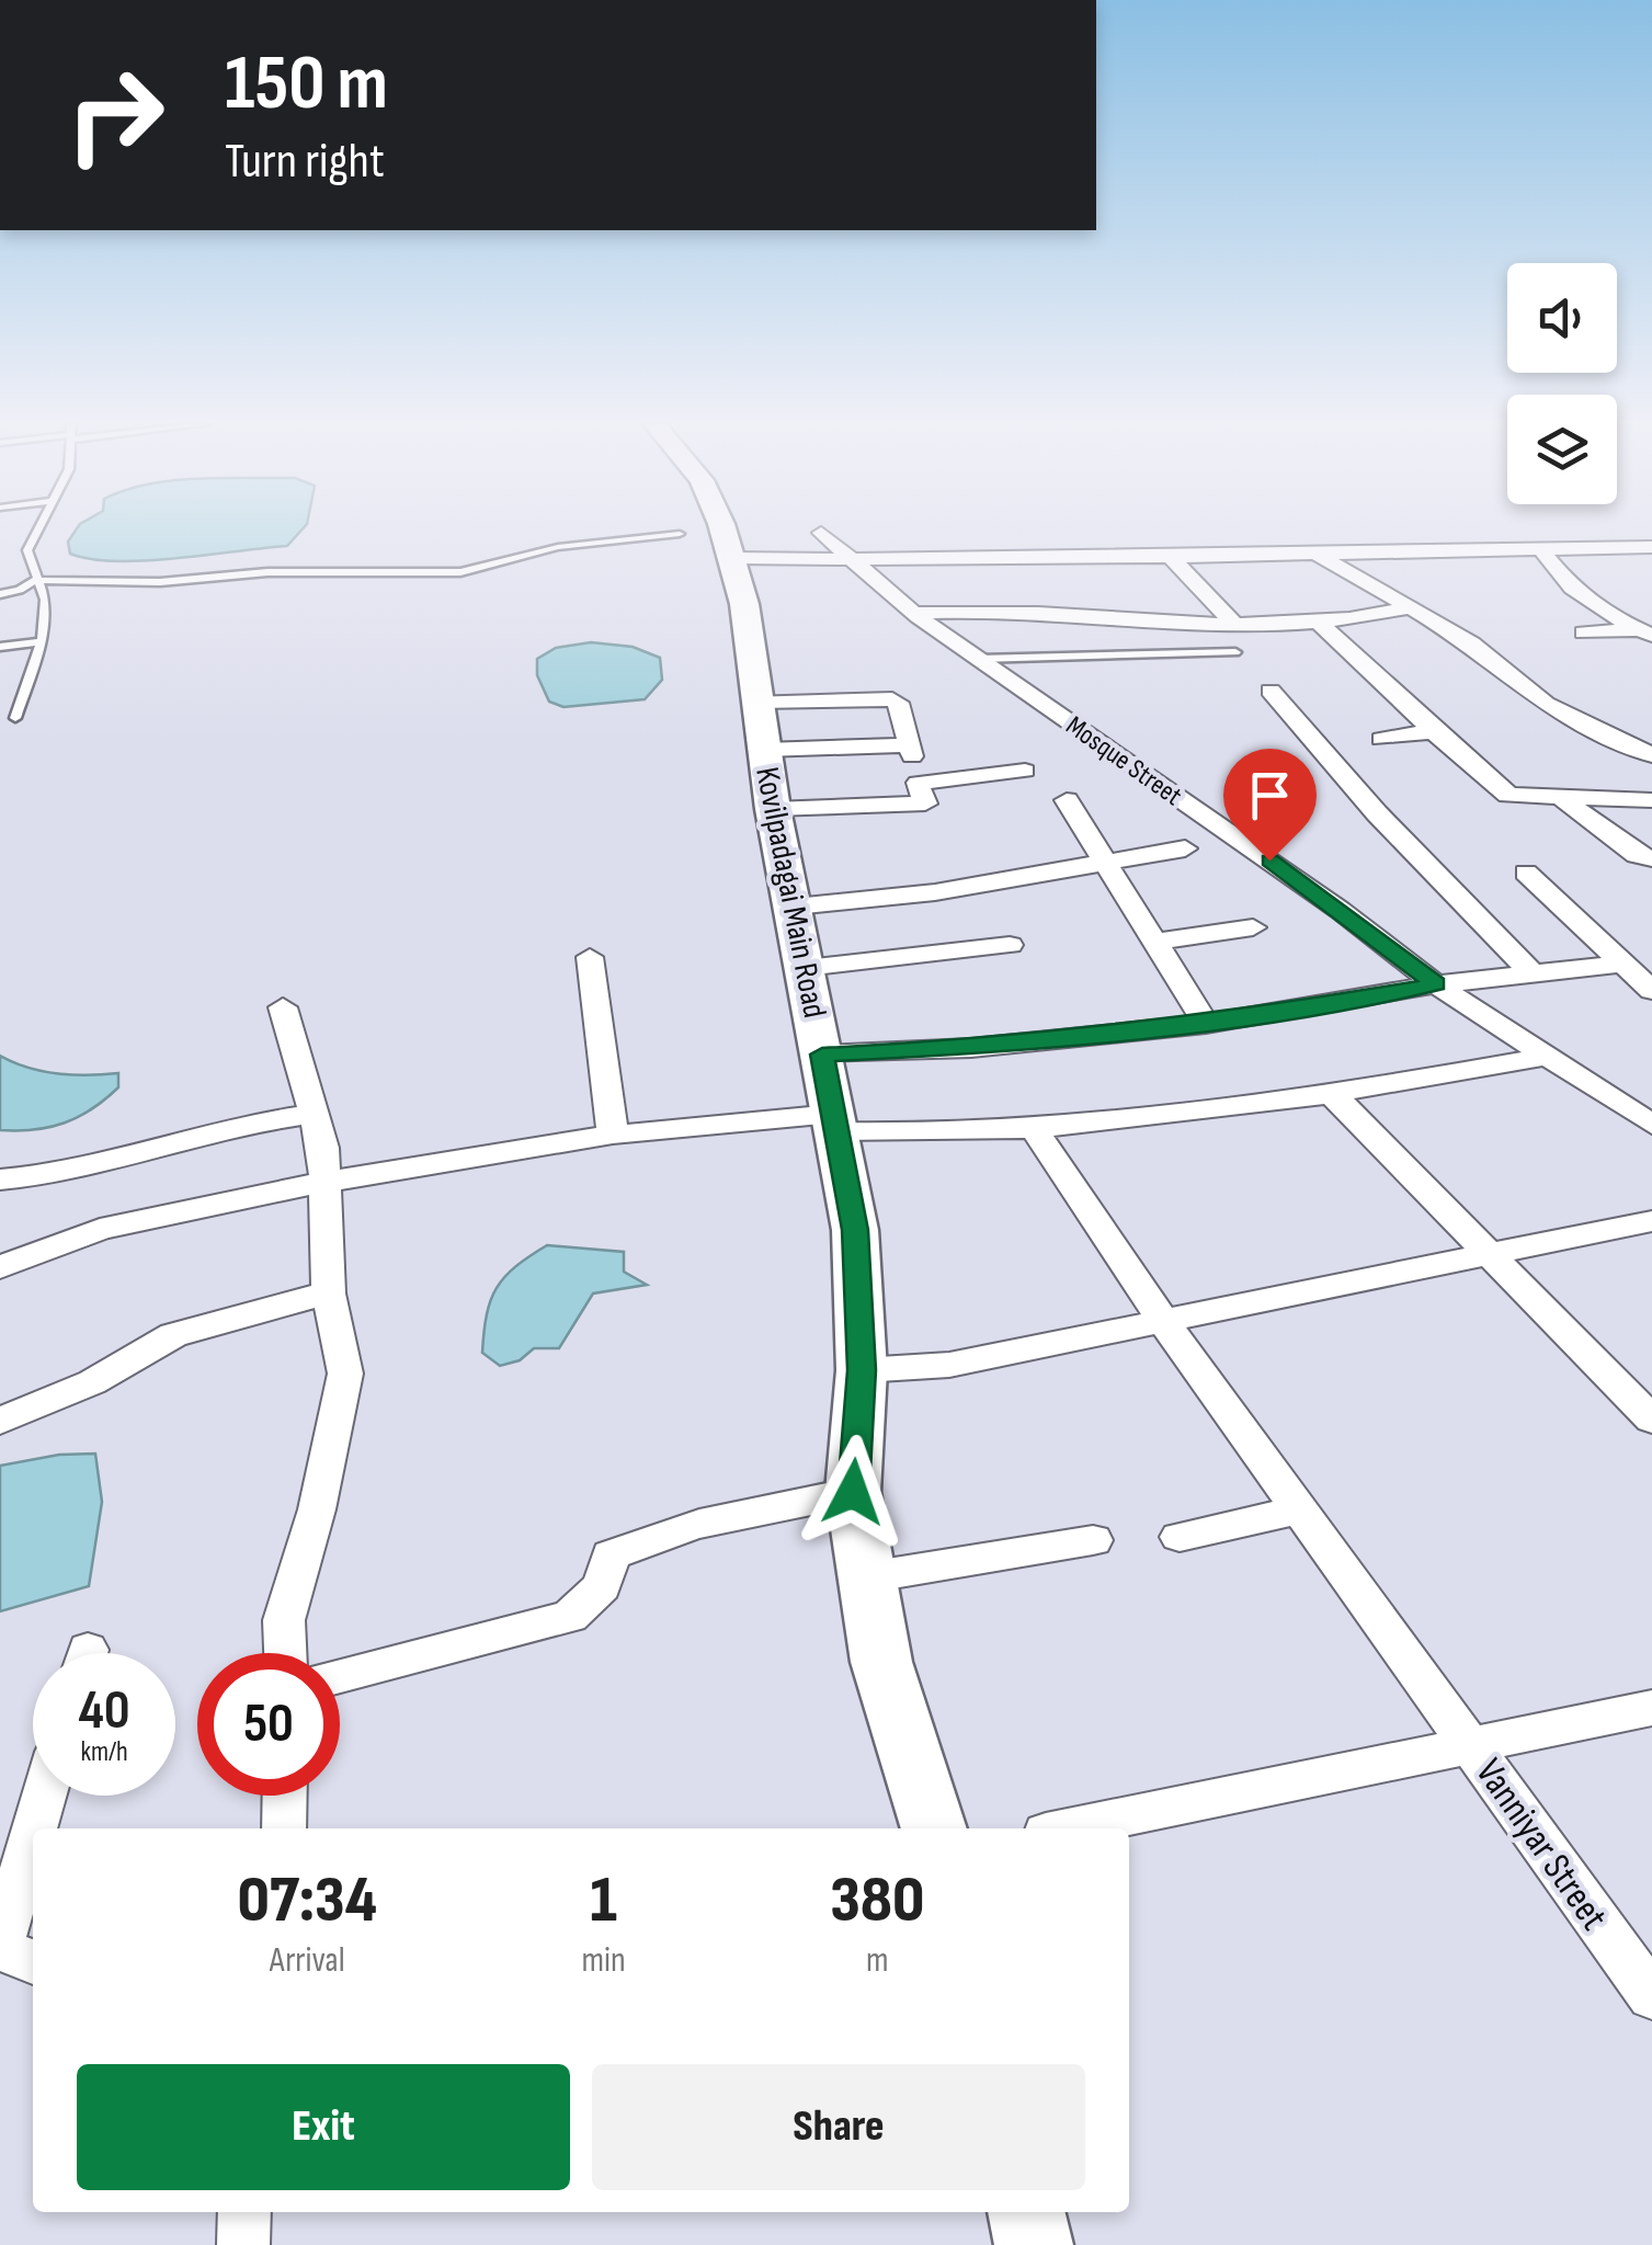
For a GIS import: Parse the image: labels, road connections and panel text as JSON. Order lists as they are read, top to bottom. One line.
{"streets":{"main road":["Kovilpadagai Main Road"],"street":["Mosque Street","Vanniyar Street"]},"page":{"turn":["150 m","Turn right"],"speed":"40 km/h","limit":"50","eta":["07:34","Arrival","1","min","380","m"],"buttons":["Exit","Share"]}}
